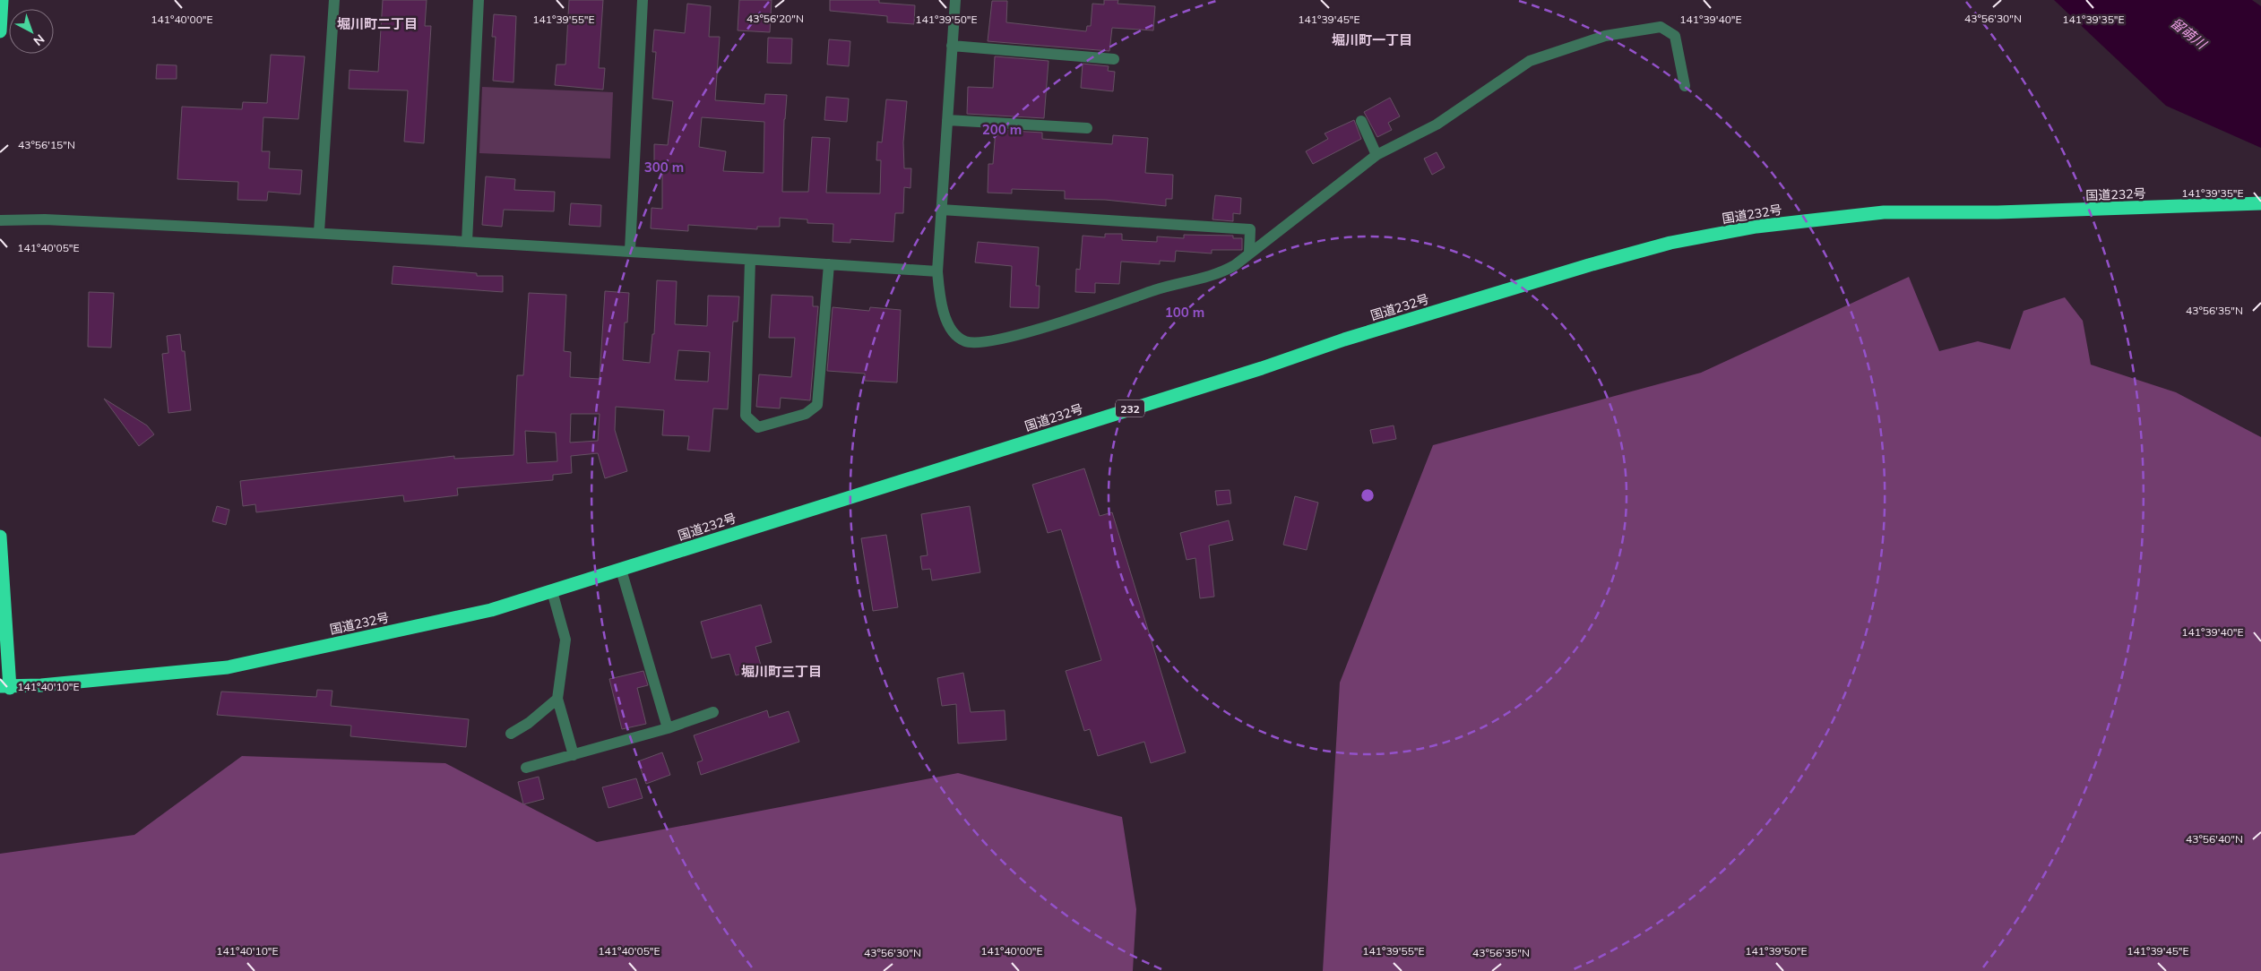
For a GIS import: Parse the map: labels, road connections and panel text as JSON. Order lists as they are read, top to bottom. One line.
{"streets":{"highway":["国道232号","232"]},"districts":["堀川町二丁目","堀川町一丁目","堀川町三丁目"],"water":["留萌川"],"north":"bottom right","coordinates":["43°56'20\"N","43°56'30\"N","141°40'00\"E","141°39'55\"E","141°39'50\"E","141°39'45\"E","141°39'40\"E","141°39'35\"E","43°56'15\"N","141°40'05\"E","43°56'35\"N","141°40'10\"E","43°56'40\"N"],"rings":["200 m","300 m","100 m"]}
